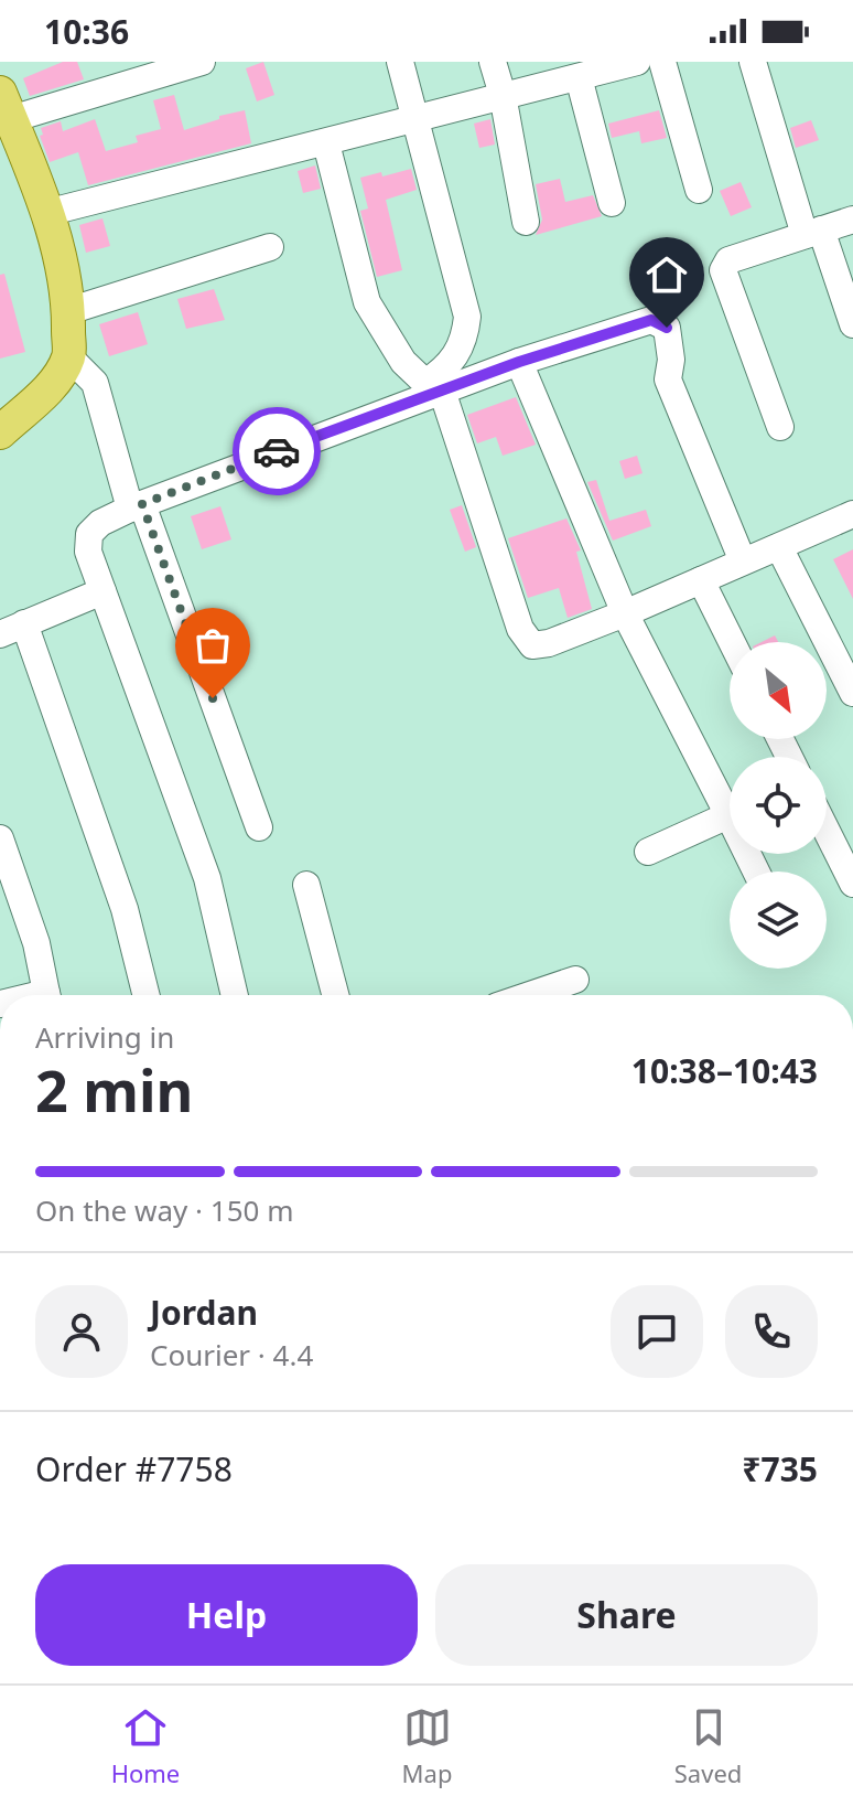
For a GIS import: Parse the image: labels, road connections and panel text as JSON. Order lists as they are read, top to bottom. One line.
{"north":"bottom right","page":{"status":"10:36","heading":["2 min","Arriving in","10:38–10:43"],"panel":["Jordan","Courier · 4.4","Order #7758","₹735"],"bar":"On the way · 150 m","buttons":["Help","Share"],"tabs":["Home","Map","Saved"]}}
